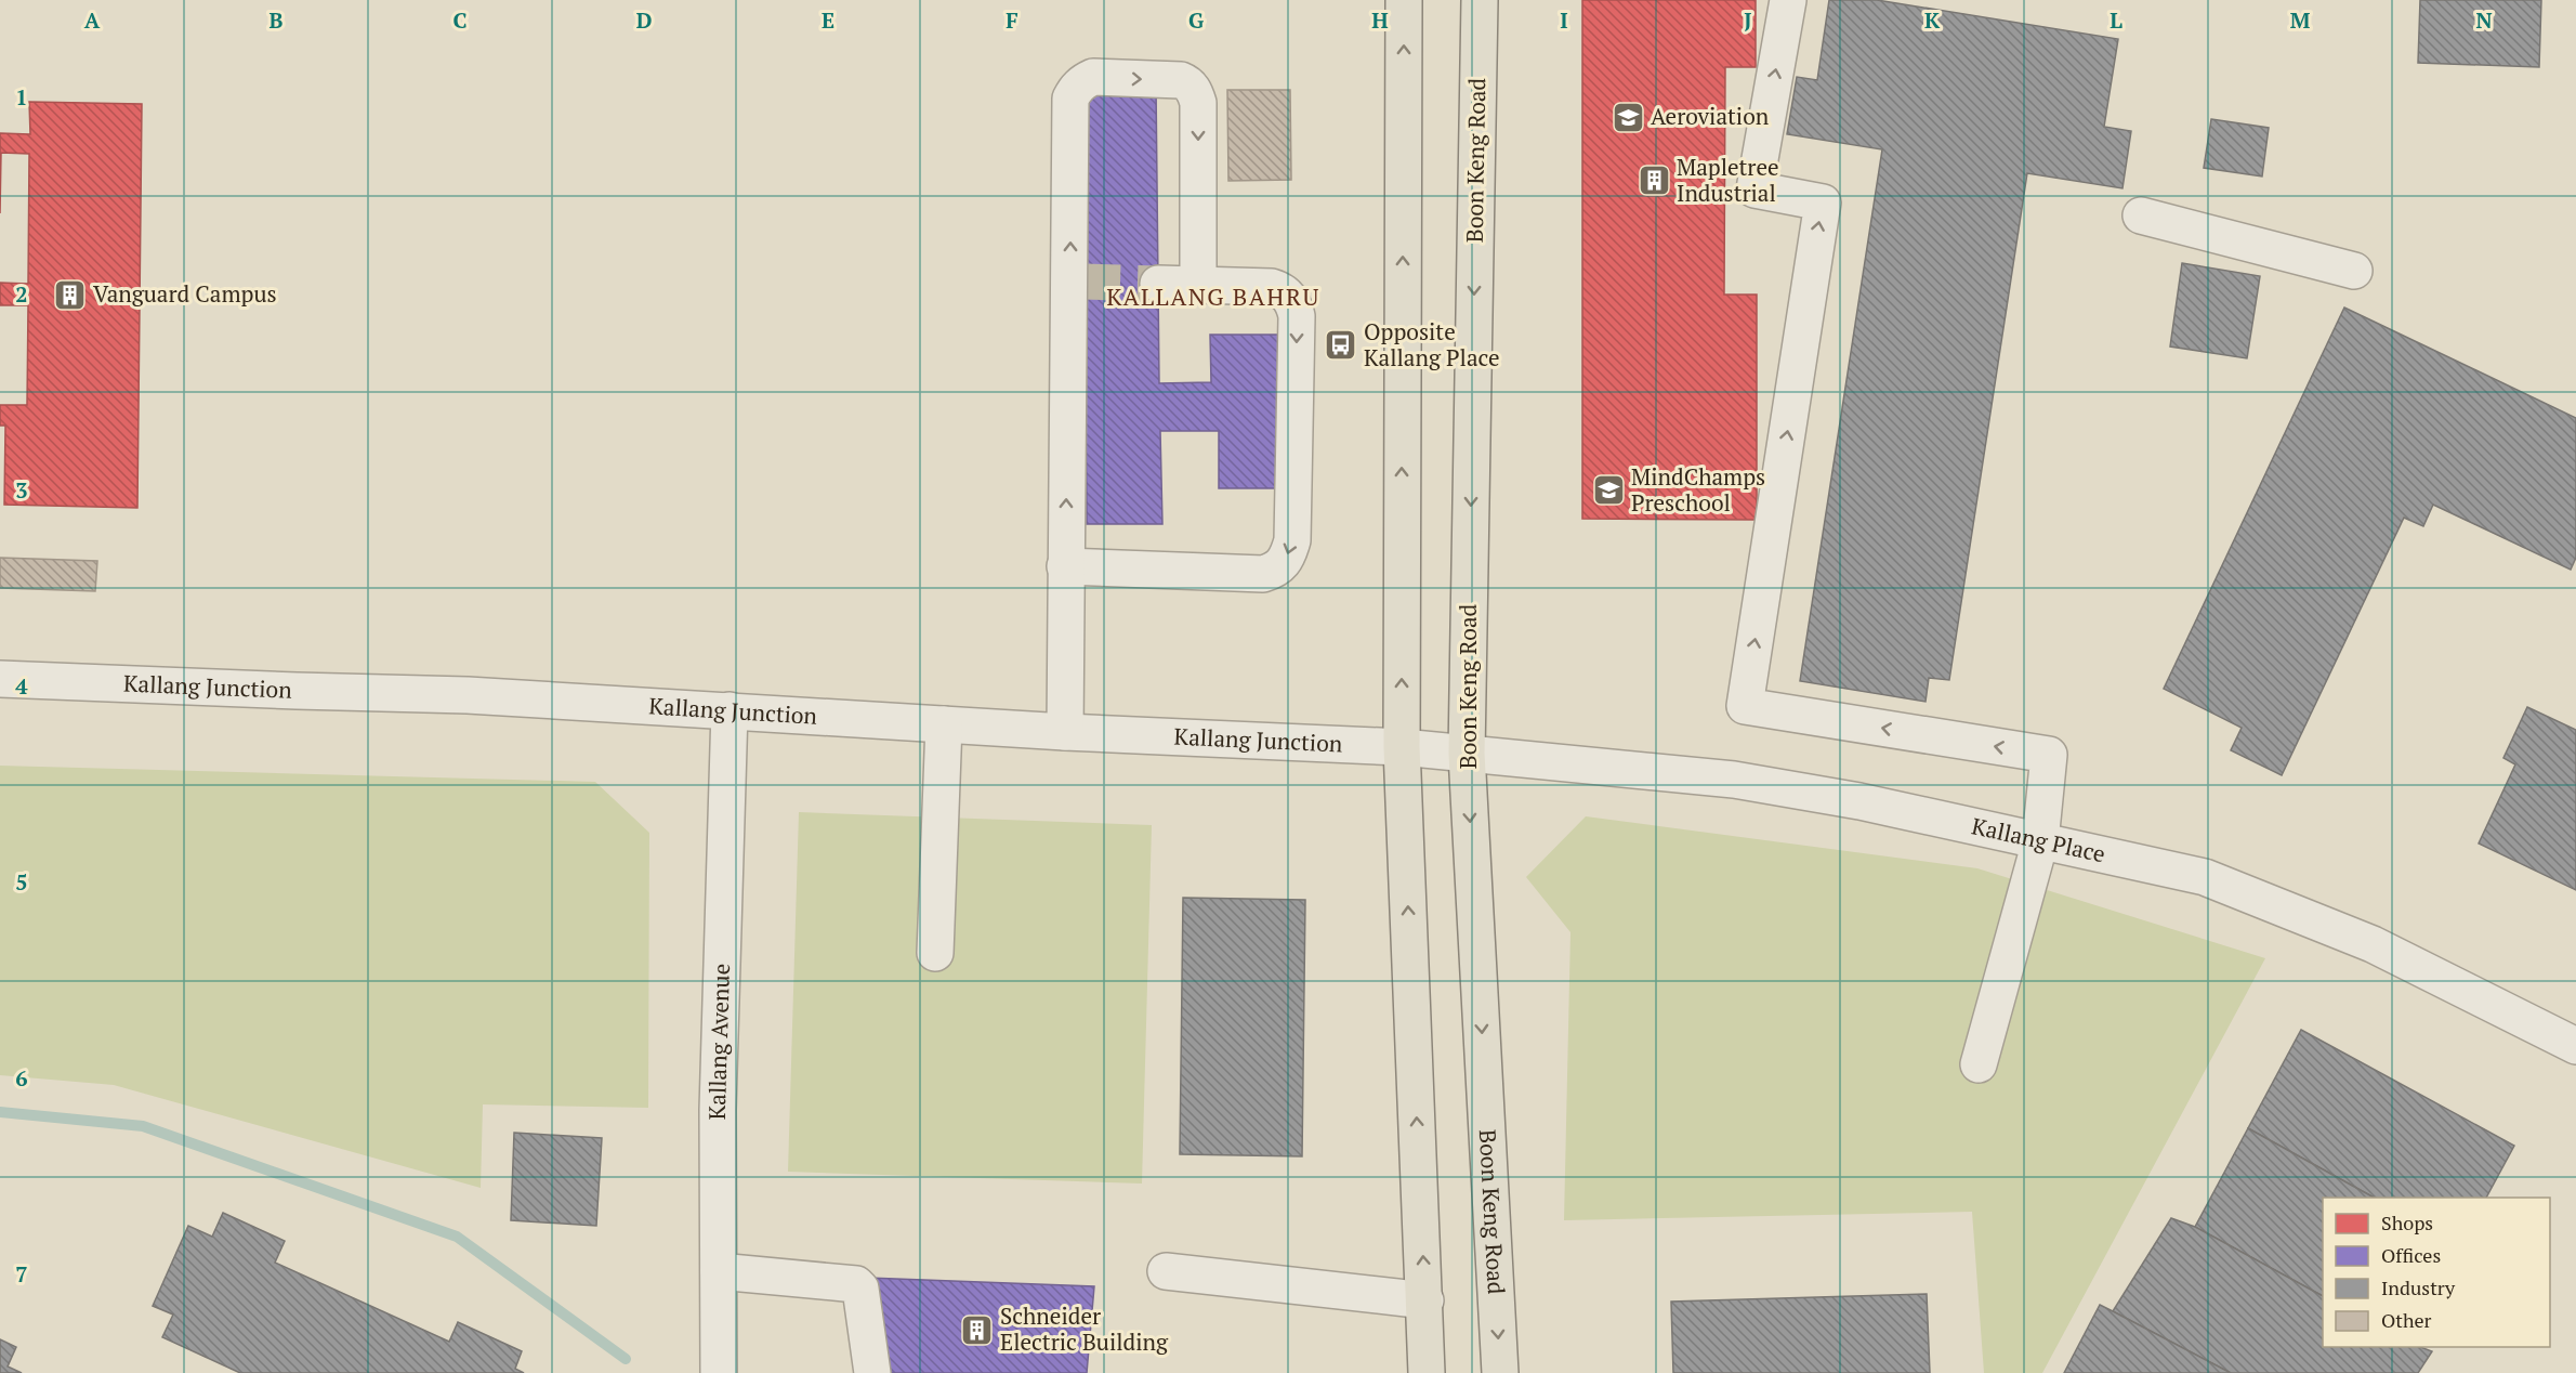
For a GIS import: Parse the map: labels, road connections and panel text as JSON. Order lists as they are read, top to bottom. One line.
{"streets":{"main road":["Boon Keng Road"],"street":["Kallang Junction","Kallang Place","Kallang Avenue"]},"crossings":[["Boon Keng Road","Kallang Junction"],["Boon Keng Road","Kallang Place"],["Kallang Junction","Kallang Place"],["Kallang Junction","Kallang Avenue"]],"districts":["KALLANG BAHRU"],"places":{"school or university":["Aeroviation","MindChamps Preschool"],"building":["Mapletree Industrial","Vanguard Campus","Schneider Electric Building"],"bus stop":["Opposite Kallang Place"]},"legend":["Shops","Offices","Industry","Other"],"grid":{"columns":["A","B","C","D","E","F","G","H","I","J","K","L","M","N"],"rows":["1","2","3","4","5","6","7"]}}
